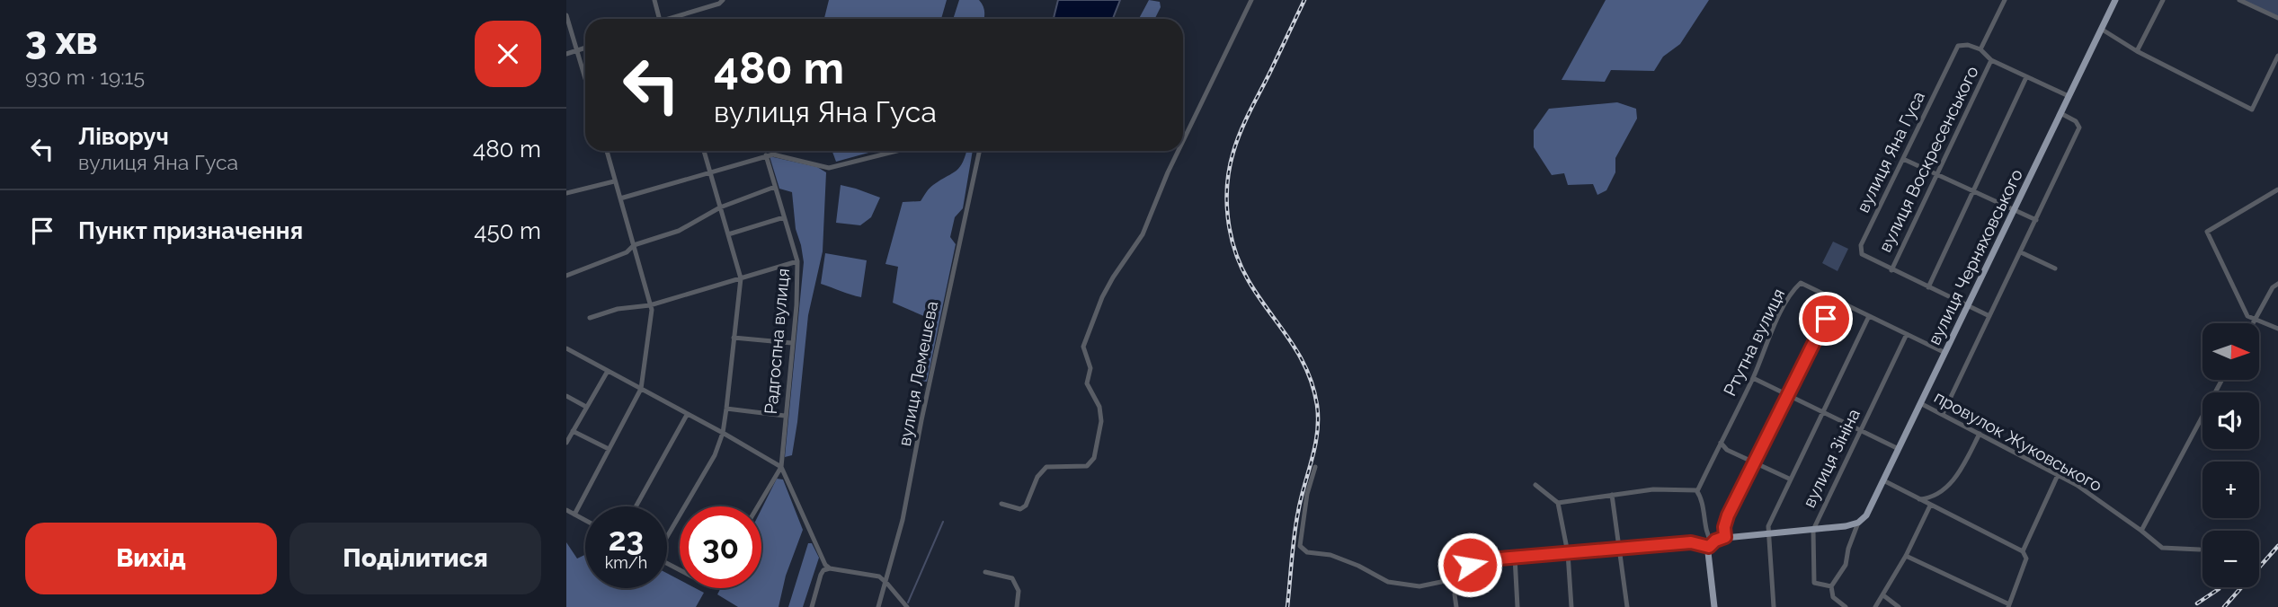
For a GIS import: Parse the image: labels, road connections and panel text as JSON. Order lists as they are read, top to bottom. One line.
{"streets":{"main road":["вулиця Черняховського"],"street":["вулиця Яна Гуса","вулиця Воскресенського","Радгоспна вулиця","Ртутна вулиця","вулиця Лемешєва","провулок Жуковського","вулиця Зініна"]},"crossings":[["вулиця Яна Гуса","вулиця Воскресенського"],["вулиця Черняховського","Ртутна вулиця"],["вулиця Черняховського","провулок Жуковського"],["Ртутна вулиця","вулиця Зініна"]],"north":"right","page":{"heading":["3 хв","930 m · 19:15"],"turn":["480 m","вулиця Яна Гуса"],"list":[{"name":"Ліворуч","note":"вулиця Яна Гуса","value":"480 m"},{"name":"Пункт призначення","value":"450 m"}],"map_buttons":["+","−"],"speed":"23 km/h","limit":"30","buttons":["Вихід","Поділитися"]}}
